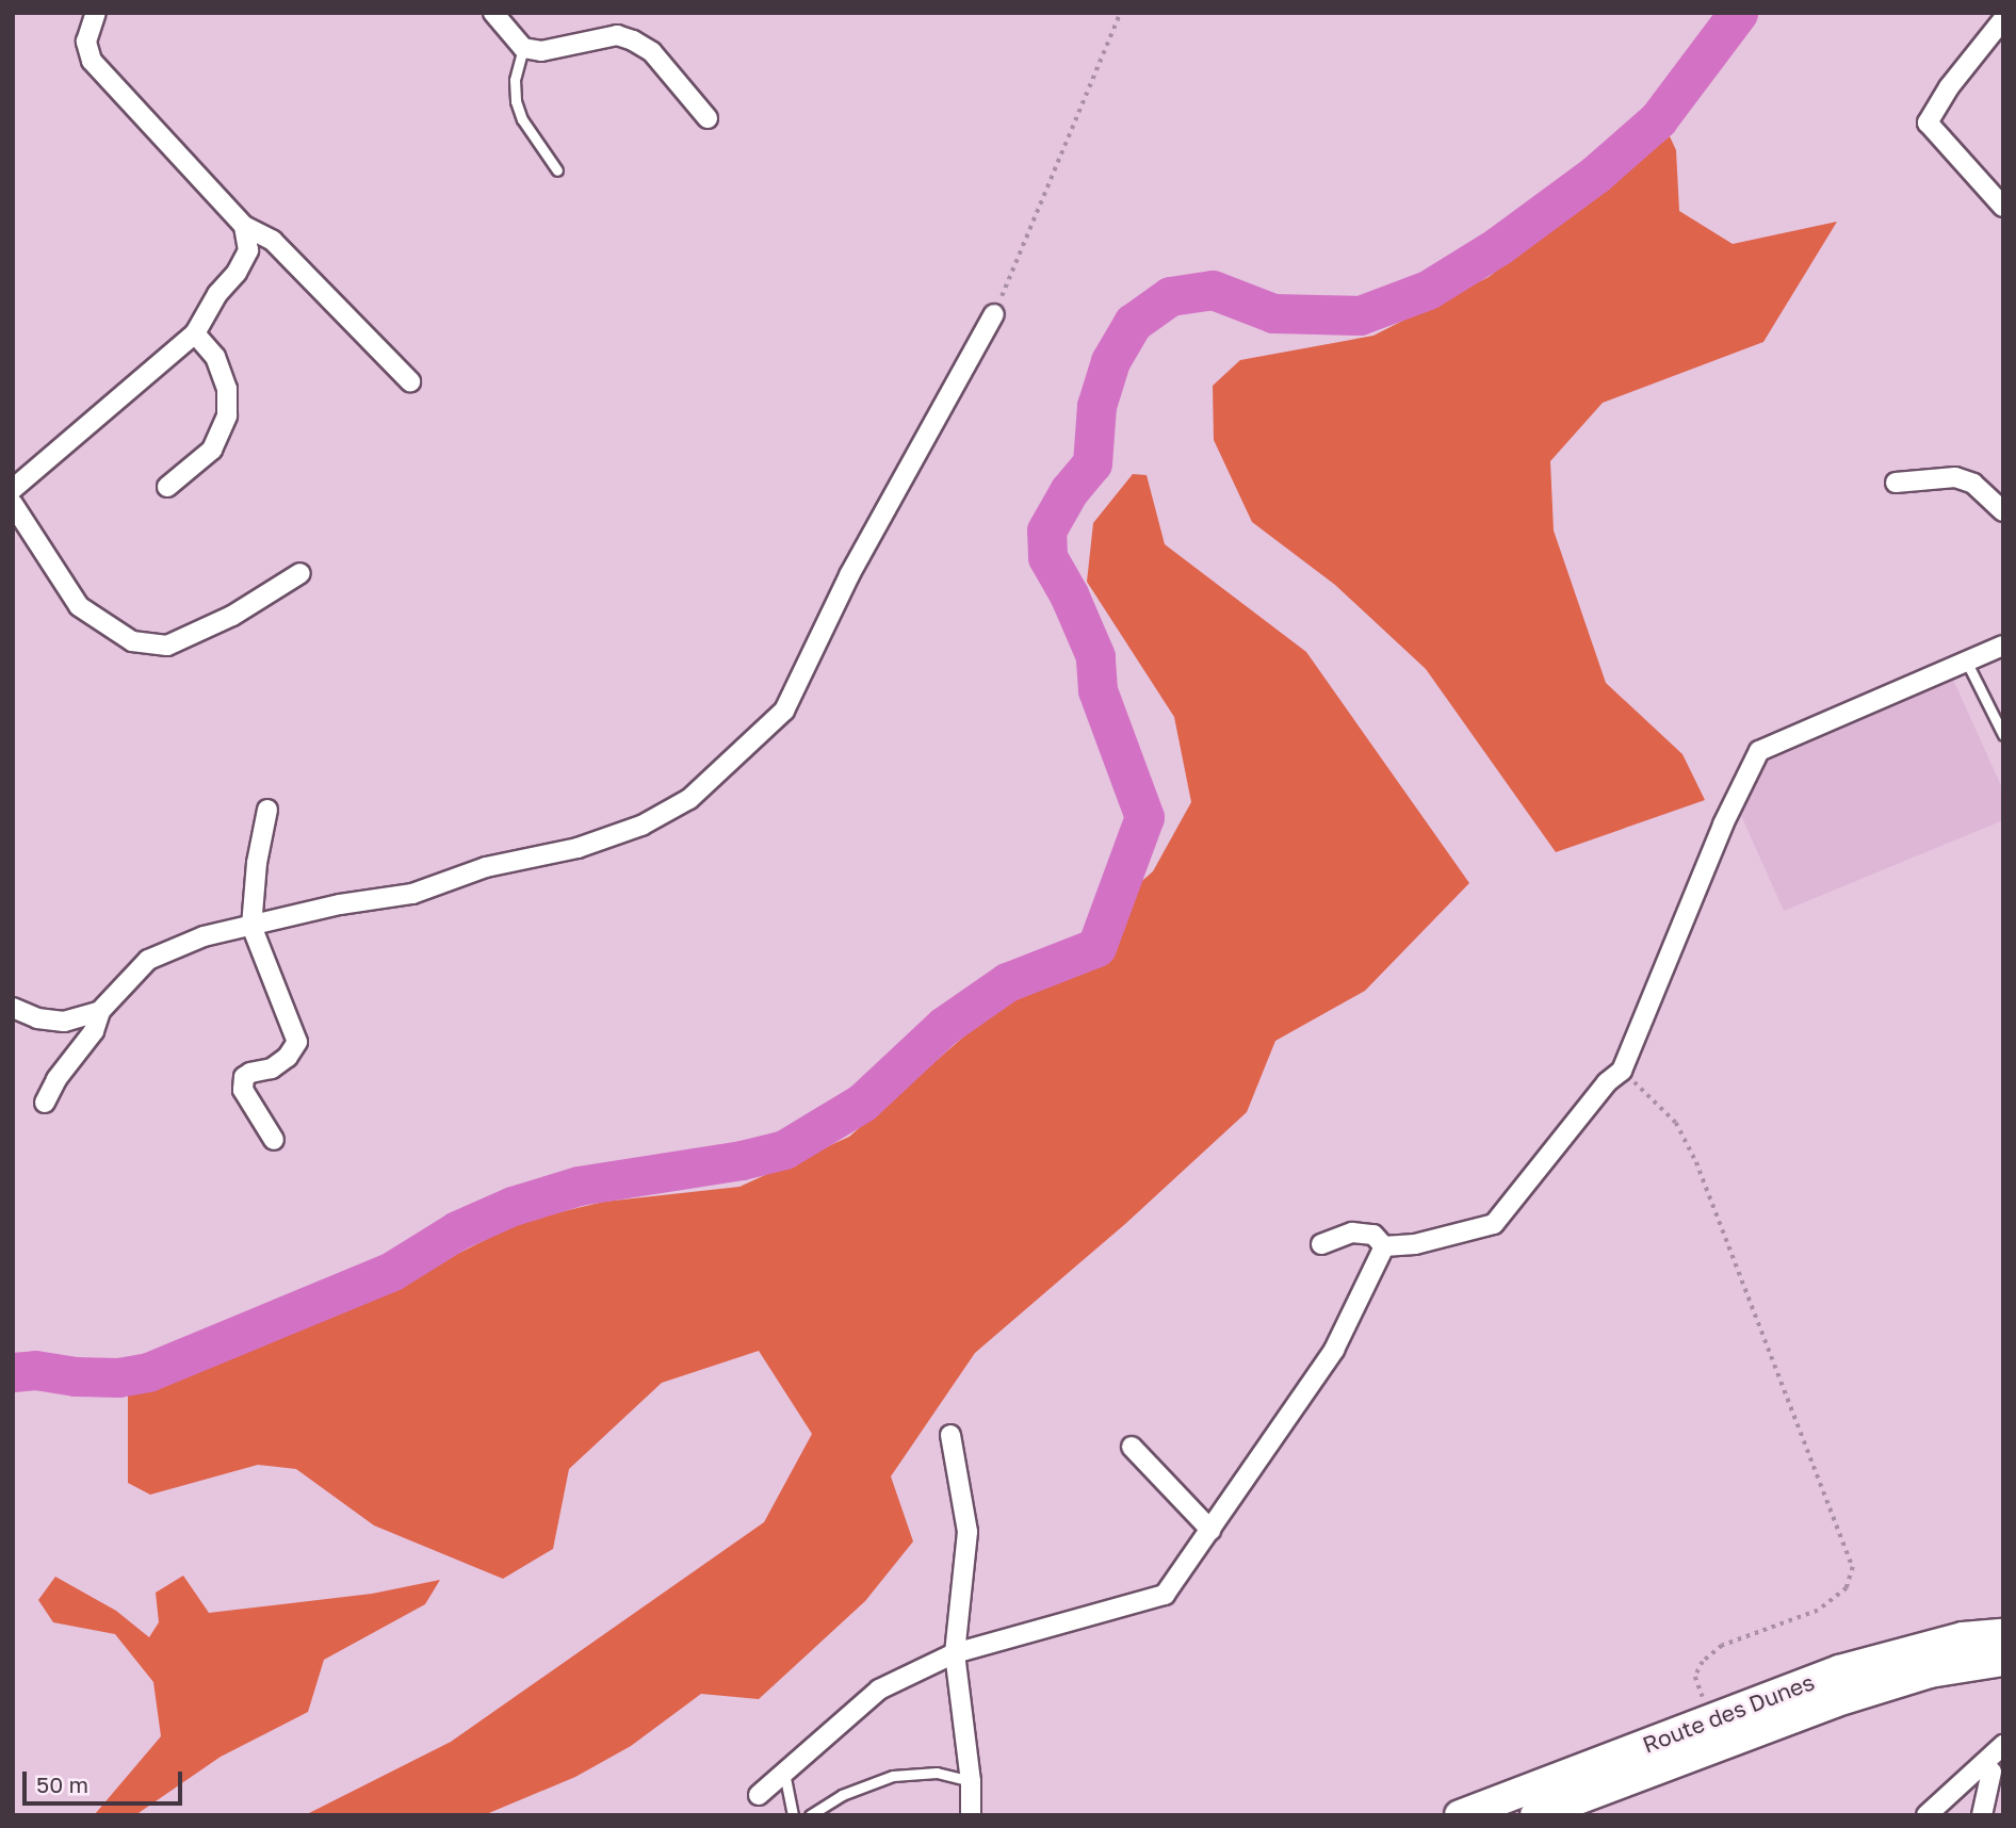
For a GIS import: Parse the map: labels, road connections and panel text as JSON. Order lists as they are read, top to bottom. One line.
{"streets":{"main road":["Route des Dunes"]},"scale_bar":"50 m"}
